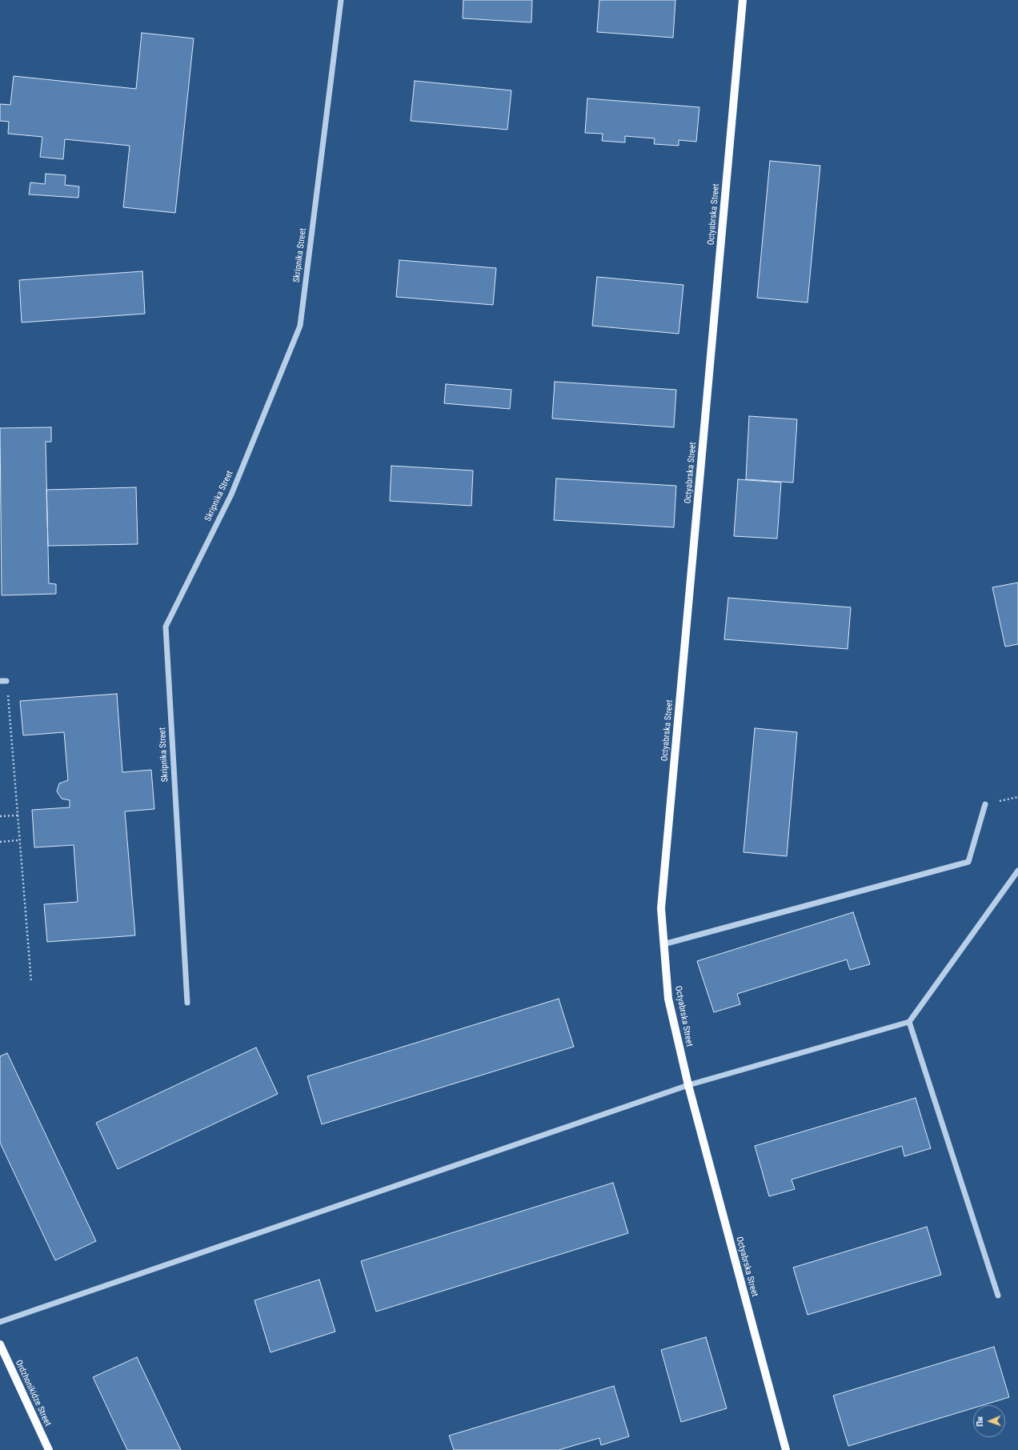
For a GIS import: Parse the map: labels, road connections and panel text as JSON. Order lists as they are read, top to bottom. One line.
{"streets":{"main road":["Octyabrska Street","Ordzhonikidze Street"],"street":["Skripnika Street"]},"north":"left"}
